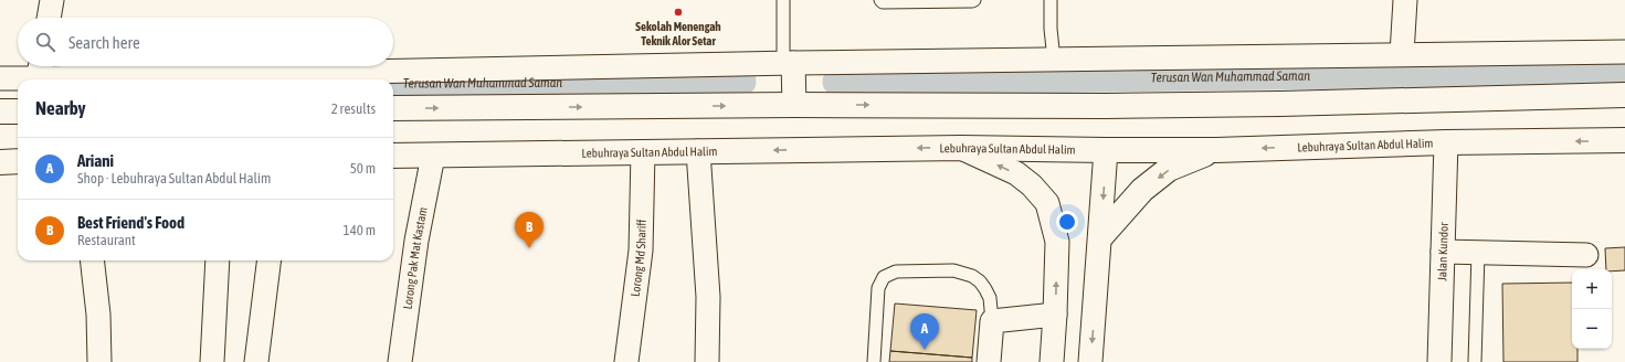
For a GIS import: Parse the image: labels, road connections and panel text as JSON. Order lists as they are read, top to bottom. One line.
{"streets":{"main road":["Lebuhraya Sultan Abdul Halim"],"street":["Jalan Kundor","Lorong Md Shariff","Lorong Pak Mat Kastam"]},"crossings":[["Lebuhraya Sultan Abdul Halim","Jalan Kundor"],["Lebuhraya Sultan Abdul Halim","Lorong Md Shariff"],["Lebuhraya Sultan Abdul Halim","Lorong Pak Mat Kastam"]],"water":["Terusan Wan Muhammad Saman"],"places":["Sekolah Menengah Teknik Alor Setar"],"page":{"search":"Search here","heading":["Nearby","2 results"],"list":[{"mark":"A","name":"Ariani","note":"Shop · Lebuhraya Sultan Abdul Halim","value":"50 m"},{"mark":"B","name":"Best Friend's Food","note":"Restaurant","value":"140 m"}],"pins":["B","A"],"map_buttons":["+","−"]}}
